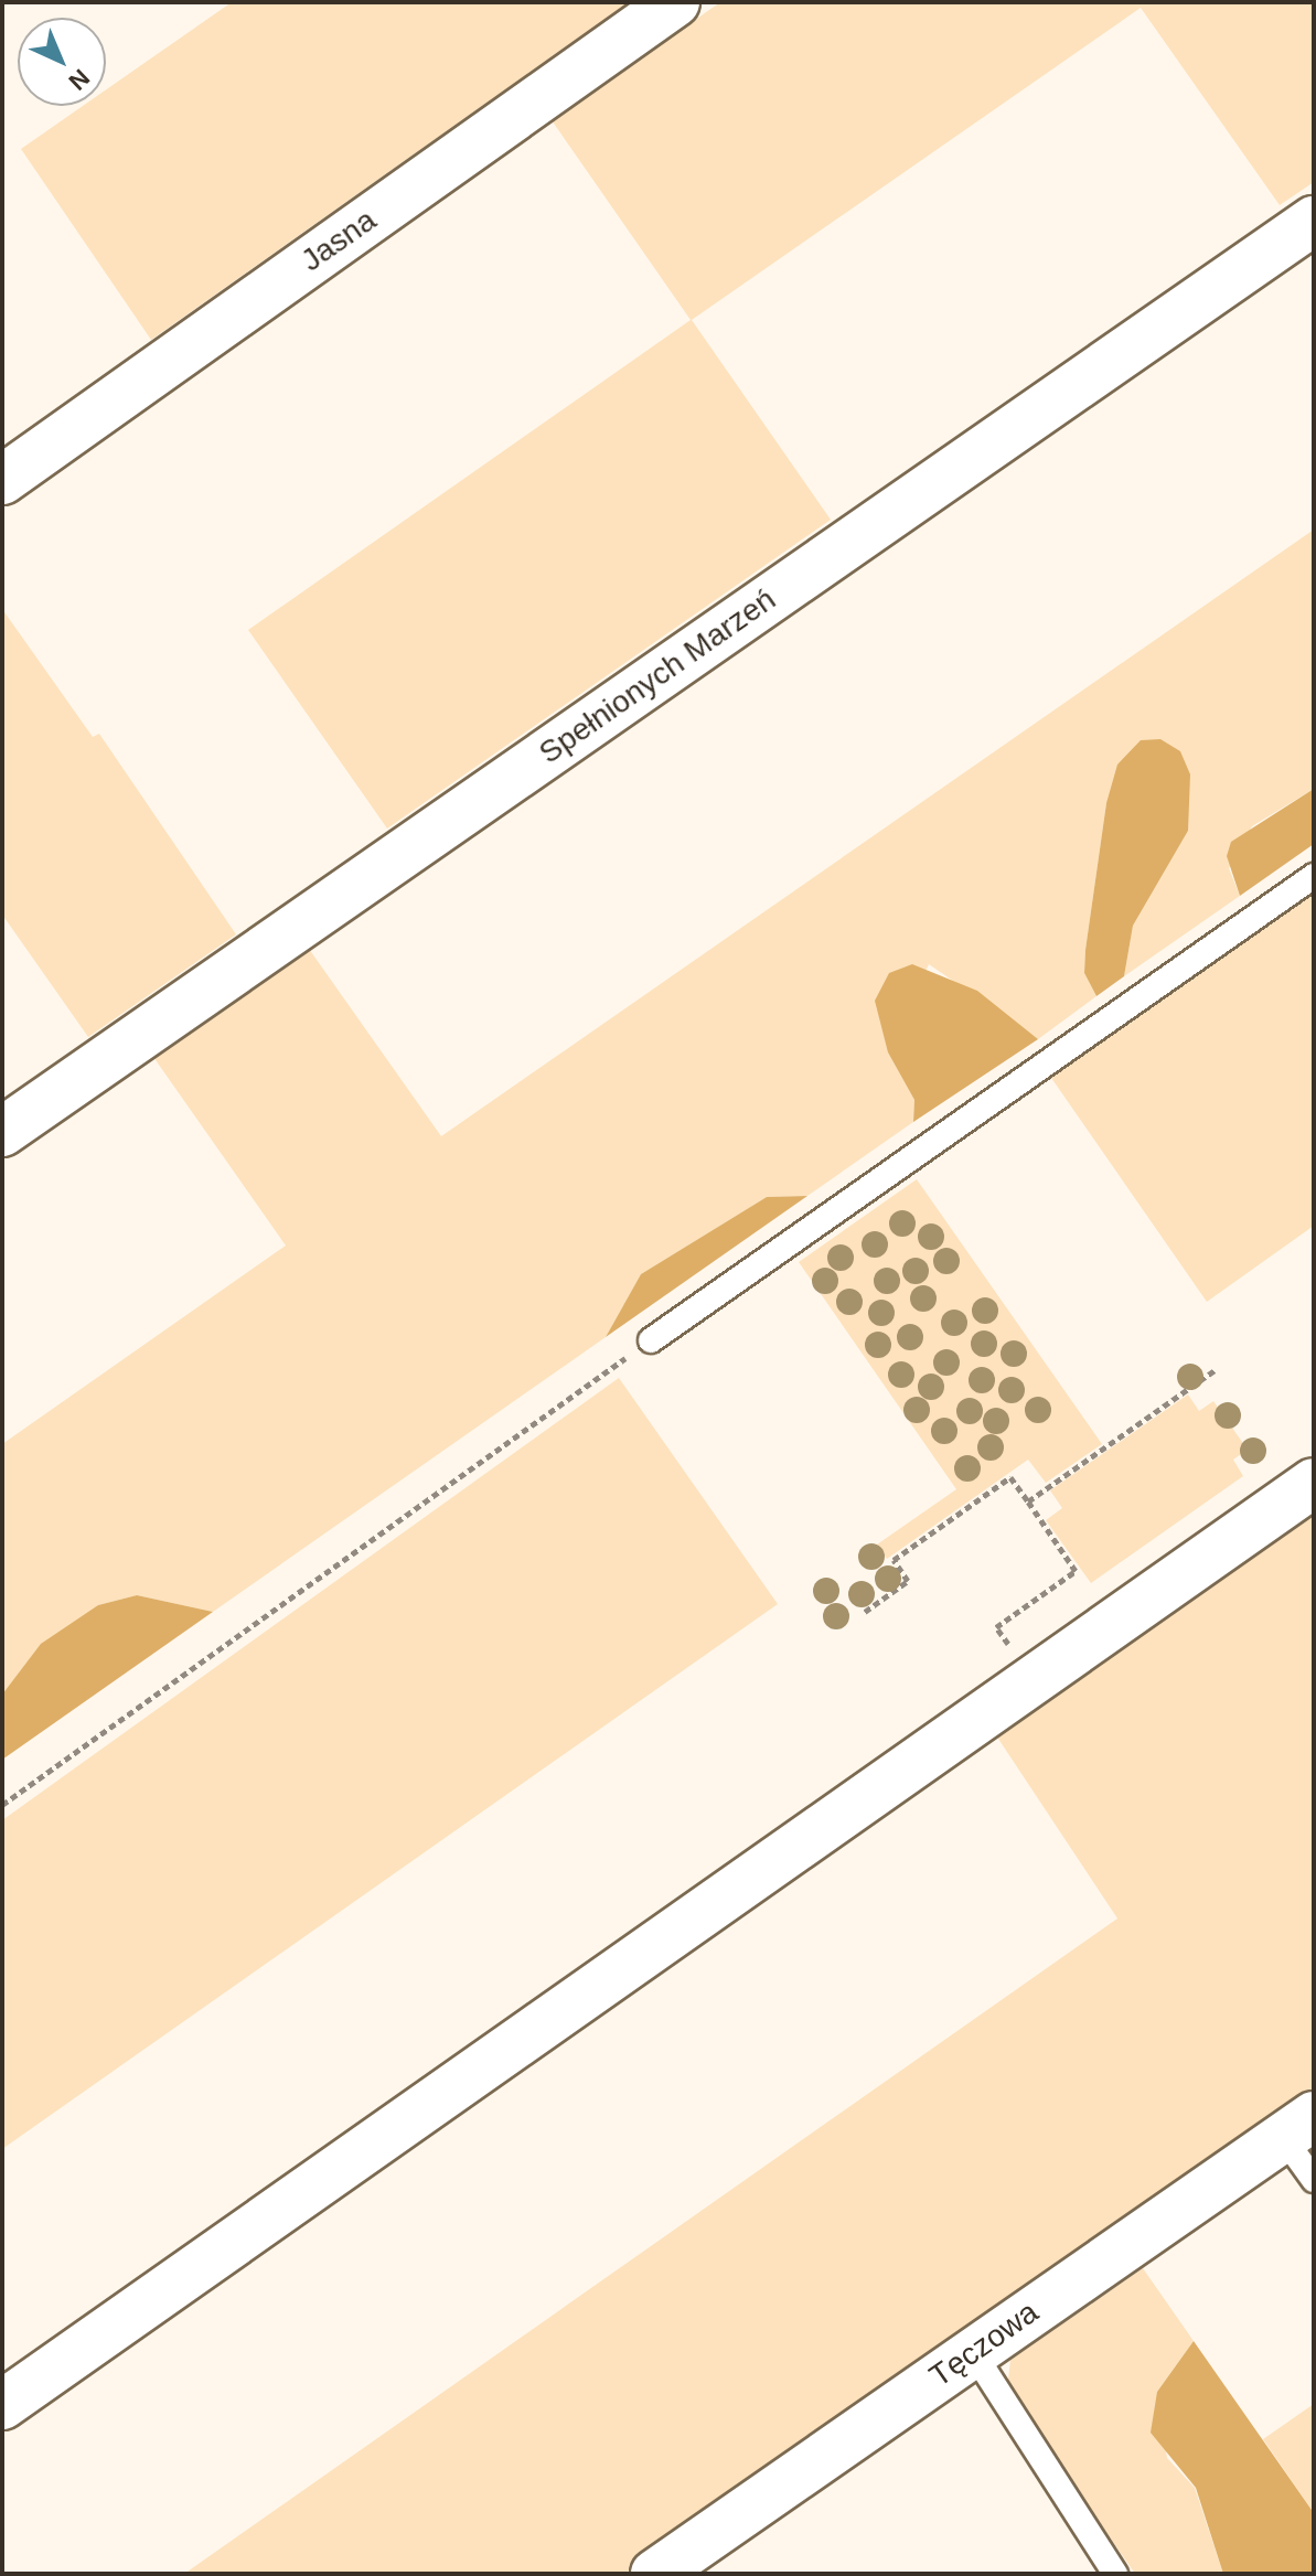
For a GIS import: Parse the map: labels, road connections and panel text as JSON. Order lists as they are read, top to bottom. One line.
{"streets":{"street":["Jasna","Spełnionych Marzeń","Tęczowa"]},"north":"bottom right"}
